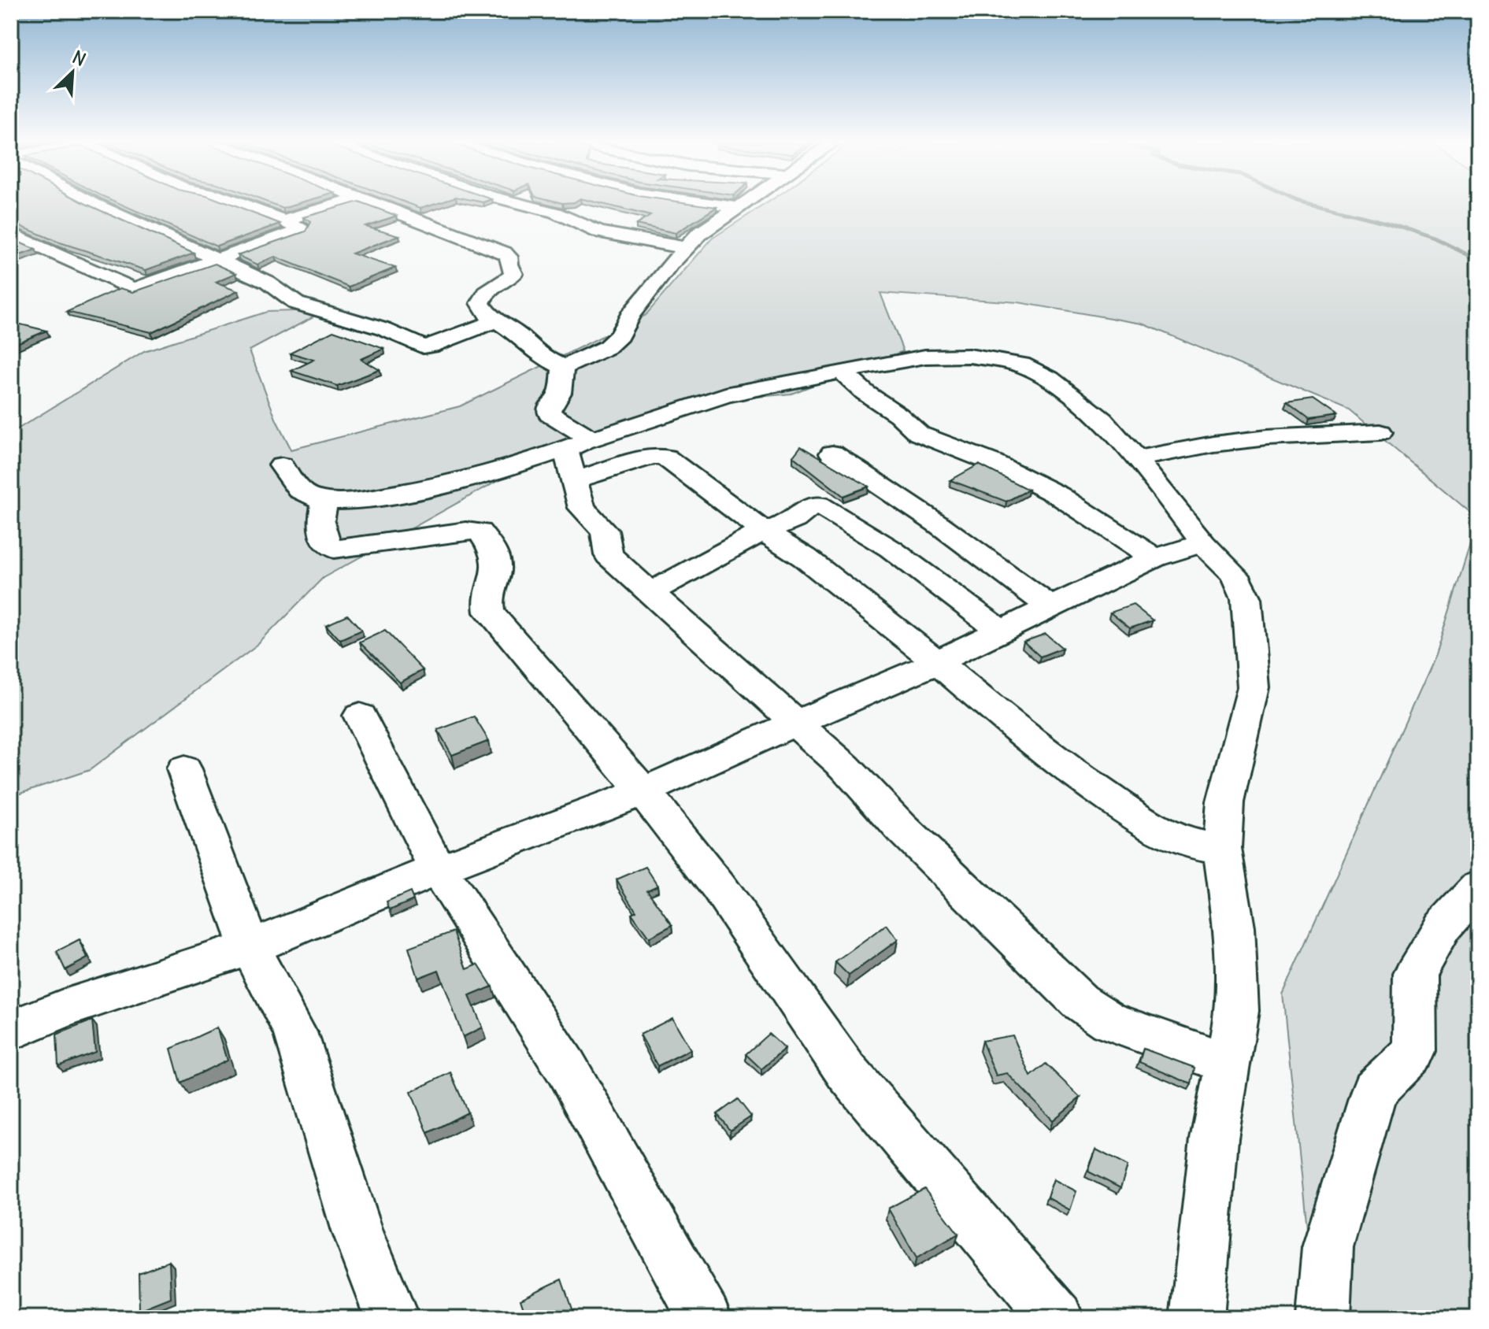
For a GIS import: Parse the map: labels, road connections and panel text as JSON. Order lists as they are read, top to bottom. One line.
{"north":"top right"}
